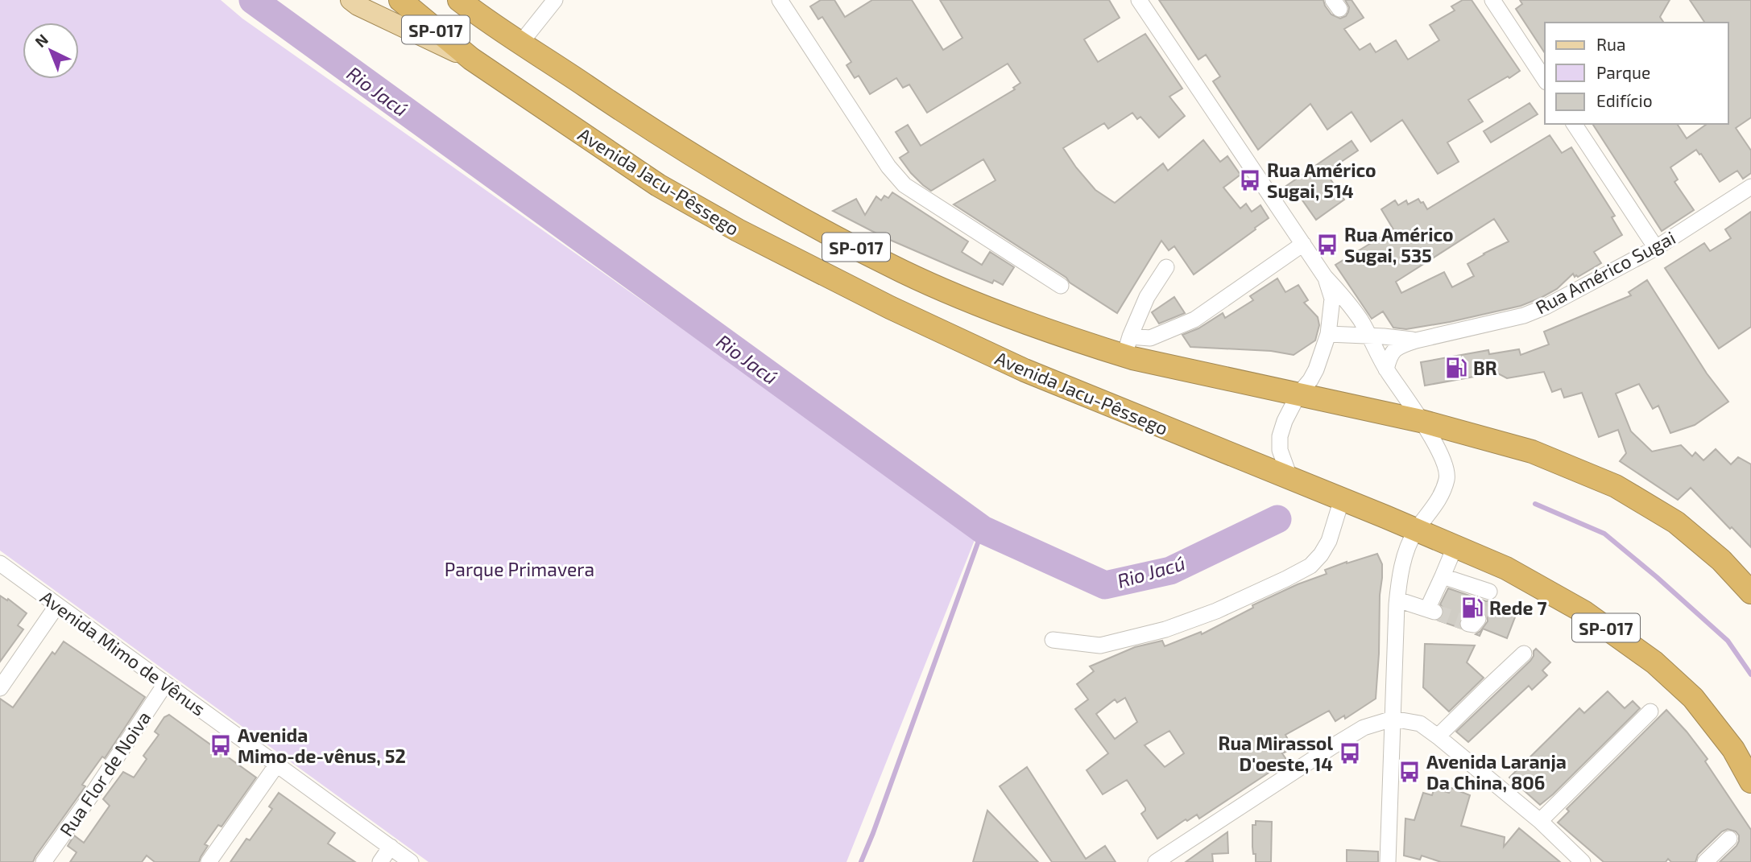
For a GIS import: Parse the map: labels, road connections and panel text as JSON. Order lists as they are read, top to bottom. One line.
{"streets":{"highway":["SP-017","Avenida Jacu-Pêssego"],"street":["Rua Américo Sugai","Avenida Mimo de Vênus","Rua Flor de Noiva"]},"crossings":[["Avenida Mimo de Vênus","Rua Flor de Noiva"]],"water":["Rio Jacú"],"parks":["Parque Primavera"],"places":{"bus stop":["Rua Américo Sugai, 514","Rua Américo Sugai, 535","Avenida Mimo-de-vênus, 52","Rua Mirassol D'oeste, 14","Avenida Laranja Da China, 806"],"fuel station":["BR","Rede 7"]},"legend":["Rua","Parque","Edifício"],"north":"top left"}
